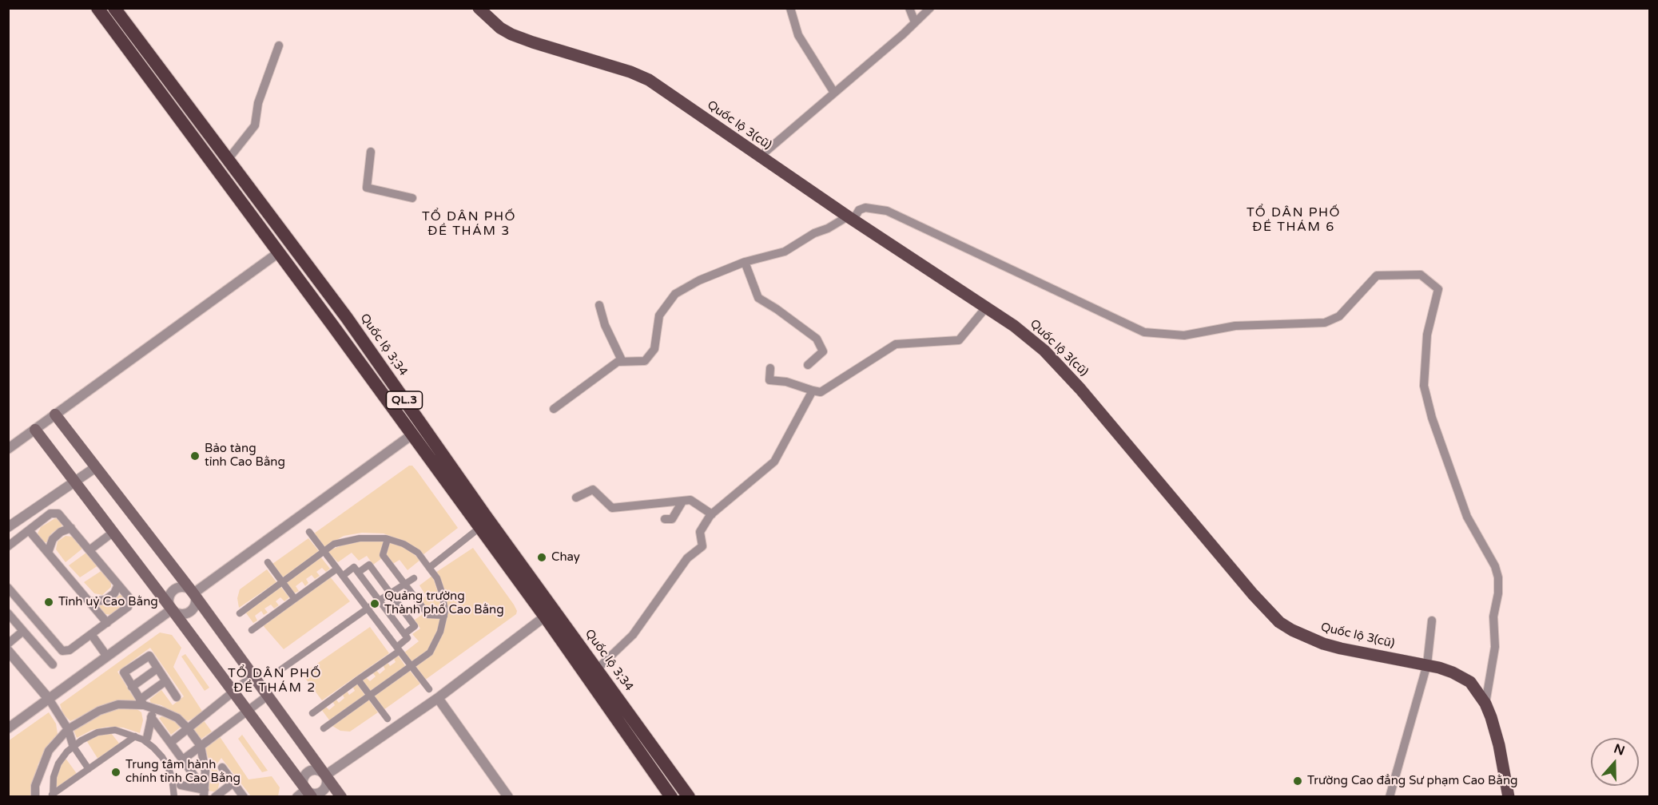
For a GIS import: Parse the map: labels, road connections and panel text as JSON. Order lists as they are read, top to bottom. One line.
{"streets":{"highway":["Quốc lộ 3;34","QL.3"],"main road":["Quốc lộ 3(cũ)"]},"districts":["TỔ DÂN PHỐ ĐỀ THÁM 6","TỔ DÂN PHỐ ĐỀ THÁM 3","TỔ DÂN PHỐ ĐỀ THÁM 2"],"places":["Bảo tàng tỉnh Cao Bằng","Chay","Tỉnh uỷ Cao Bằng","Quảng trường Thành phố Cao Bằng","Trung tâm hành chính tỉnh Cao Bằng","Trường Cao đẳng Sư phạm Cao Bằng"],"north":"top"}
